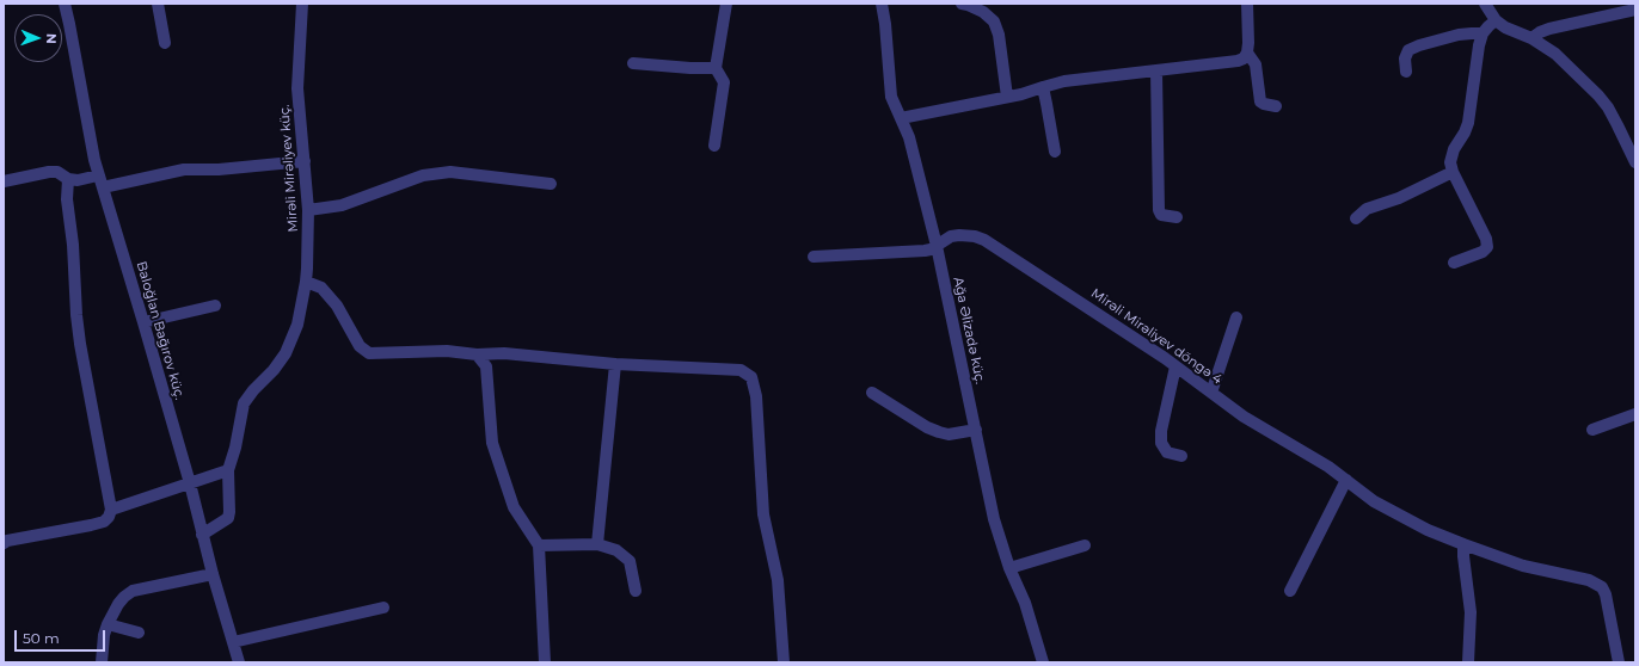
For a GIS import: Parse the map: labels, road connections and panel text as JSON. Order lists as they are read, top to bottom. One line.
{"streets":{"street":["Mirəli Mirəliyev küç.","Baloğlan Bağırov küç.","Ağa Əlizadə küç.","Mirəli Mirəliyev döngə 4"]},"crossings":[["Mirəli Mirəliyev küç.","Baloğlan Bağırov küç."],["Ağa Əlizadə küç.","Mirəli Mirəliyev döngə 4"]],"scale_bar":"50 m","north":"right"}
